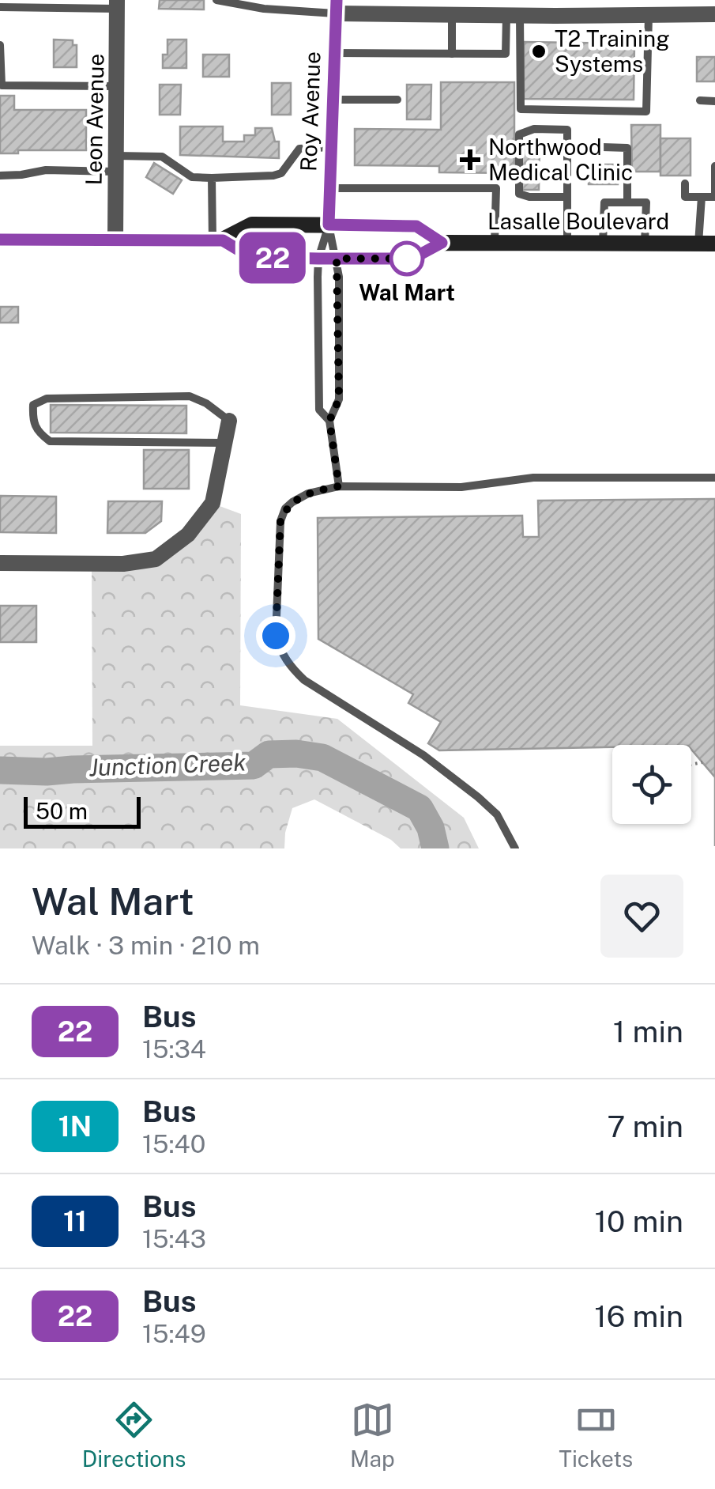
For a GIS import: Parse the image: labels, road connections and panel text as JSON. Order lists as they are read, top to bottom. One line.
{"streets":{"main road":["Lasalle Boulevard"],"street":["Roy Avenue","Leon Avenue"]},"crossings":[["Roy Avenue","Lasalle Boulevard"],["Leon Avenue","Lasalle Boulevard"]],"water":["Junction Creek"],"places":{"other":["T2 Training Systems","Wal Mart"],"health":["Northwood Medical Clinic"]},"lines":["bus line 22"],"scale_bar":"50 m","page":{"on_map":"22","scale":"50 m","heading":["Wal Mart","Walk · 3 min · 210 m"],"list":[{"mark":"22","name":"Bus","note":"15:34","value":"1 min"},{"mark":"1N","name":"Bus","note":"15:40","value":"7 min"},{"mark":"11","name":"Bus","note":"15:43","value":"10 min"},{"mark":"22","name":"Bus","note":"15:49","value":"16 min"}],"tabs":["Directions","Map","Tickets"]}}
